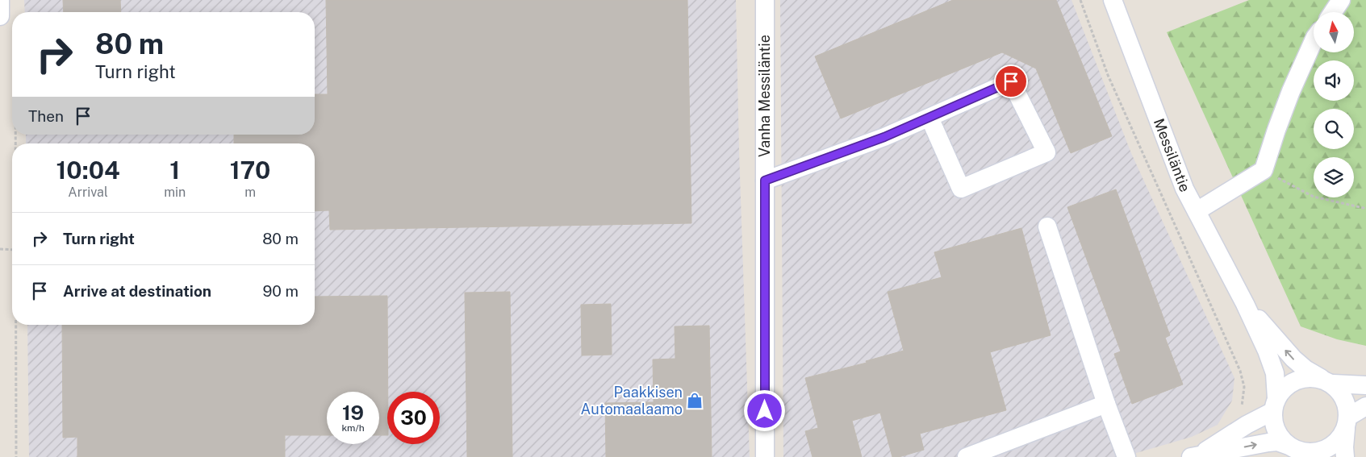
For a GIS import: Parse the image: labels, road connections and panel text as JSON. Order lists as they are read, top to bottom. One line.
{"streets":{"street":["Vanha Messiläntie","Messiläntie"]},"places":{"shop":["Paakkisen Automaalaamo"]},"north":"top","page":{"turn":["80 m","Turn right"],"then":"Then","eta":["10:04","Arrival","1","min","170","m"],"list":[{"name":"Turn right","value":"80 m"},{"name":"Arrive at destination","value":"90 m"}],"speed":"19 km/h","limit":"30"}}
